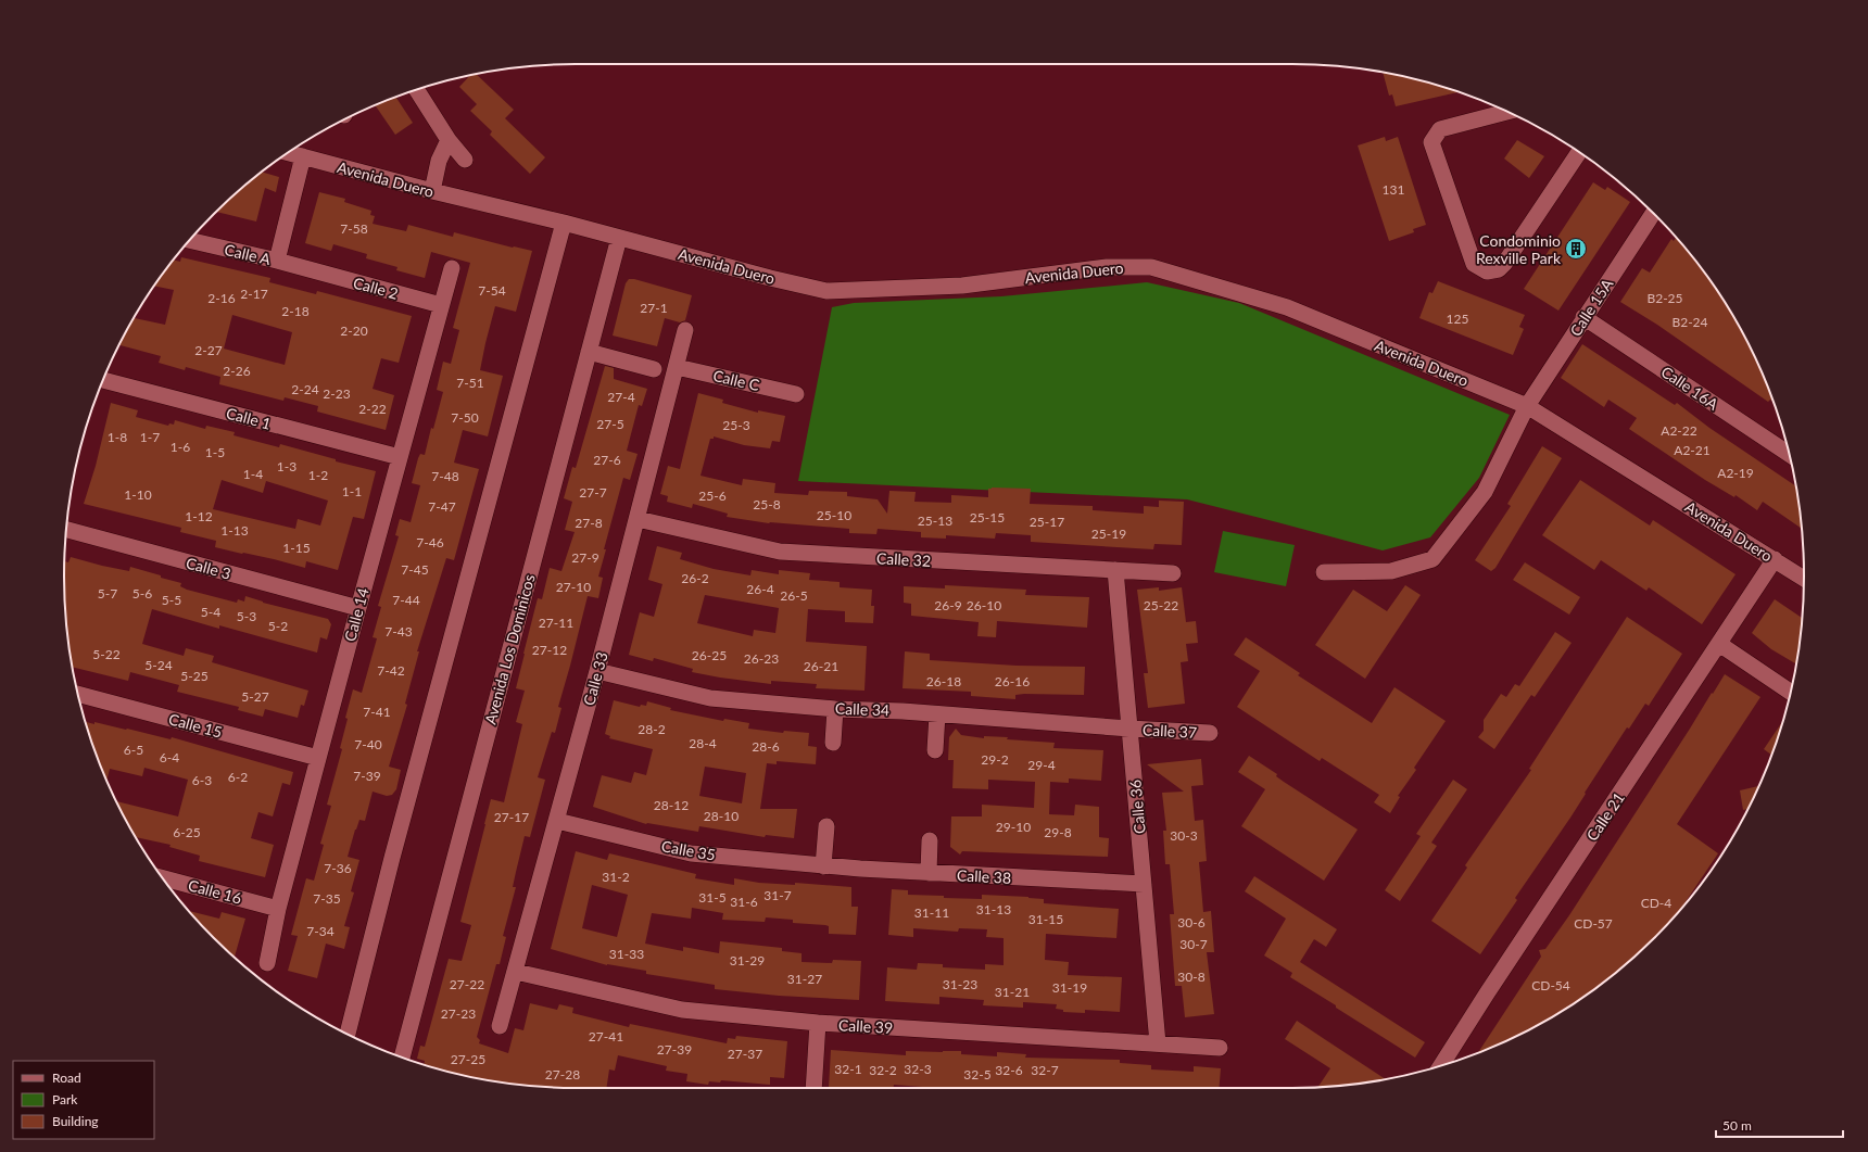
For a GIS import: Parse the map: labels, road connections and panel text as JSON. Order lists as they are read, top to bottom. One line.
{"streets":{"street":["Avenida Duero","Calle A","Calle 2","Calle 15A","Calle C","Calle 16A","Calle 1","Calle 32","Calle 3","Calle 14","Avenida Los Dominicos","Calle 33","Calle 34","Calle 15","Calle 37","Calle 36","Calle 21","Calle 35","Calle 38","Calle 16","Calle 39"]},"crossings":[["Avenida Duero","Calle 15A"],["Avenida Duero","Avenida Los Dominicos"],["Avenida Duero","Calle 21"],["Calle A","Calle 2"],["Calle 2","Calle 14"],["Calle 15A","Calle 16A"],["Calle C","Calle 33"],["Calle 1","Calle 14"],["Calle 32","Calle 33"],["Calle 32","Calle 36"],["Calle 3","Calle 14"],["Calle 14","Calle 15"],["Calle 14","Calle 16"],["Calle 33","Calle 34"],["Calle 33","Calle 35"],["Calle 33","Calle 39"],["Calle 34","Calle 37"],["Calle 34","Calle 36"],["Calle 37","Calle 36"],["Calle 36","Calle 38"],["Calle 36","Calle 39"],["Calle 35","Calle 38"]],"places":{"building":["Condominio Rexville Park"]},"house_numbers":["131","7-58","7-54","2-17","2-16","B2-25","27-1","2-18","125","B2-24","2-20","2-27","2-26","7-51","2-24","2-23","27-4","2-22","7-50","27-5","25-3","A2-22","1-8","1-7","1-6","A2-21","1-5","27-6","1-3","A2-19","1-4","1-2","7-48","1-1","27-7","1-10","25-6","25-8","7-47","25-10","1-12","25-15","25-13","25-17","27-8","1-13","25-19","7-46","1-15","27-9","7-45","26-2","27-10","26-4","5-7","5-6","26-5","5-5","7-44","26-9","26-10","25-22","5-4","5-3","27-11","5-2","7-43","27-12","5-22","26-25","26-23","5-24","26-21","7-42","5-25","26-18","26-16","5-27","7-41","28-2","28-4","7-40","28-6","6-5","6-4","29-2","29-4","7-39","6-2","6-3","28-12","28-10","27-17","29-10","6-25","29-8","30-3","7-36","31-2","31-7","31-5","7-35","31-6","CD-4","31-13","31-11","31-15","30-6","CD-57","7-34","30-7","31-33","31-29","30-8","31-27","27-22","31-23","CD-54","31-19","31-21","27-23","27-41","27-39","27-37","27-25","32-1","32-3","32-2","32-6","32-7","27-28","32-5"],"legend":["Road","Park","Building"],"scale_bar":"50 m"}
